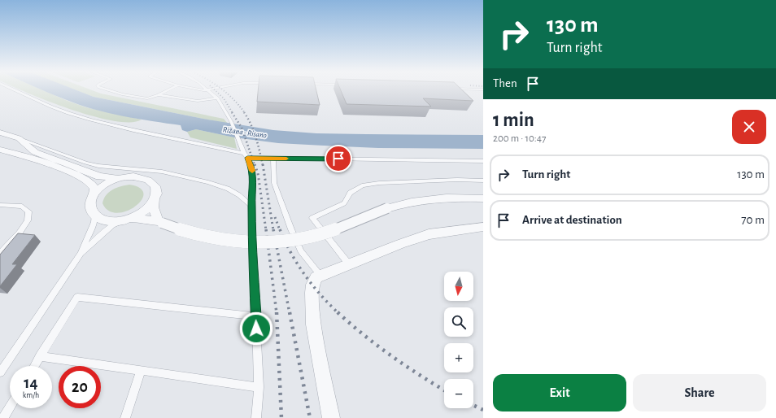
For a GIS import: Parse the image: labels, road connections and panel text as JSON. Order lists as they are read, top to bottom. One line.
{"water":["Rižana - Risano"],"north":"bottom","page":{"turn":["130 m","Turn right"],"then":"Then","heading":["1 min","200 m · 10:47"],"list":[{"name":"Turn right","value":"130 m"},{"name":"Arrive at destination","value":"70 m"}],"map_buttons":["+","−"],"speed":"14 km/h","limit":"20","buttons":["Exit","Share"]}}
